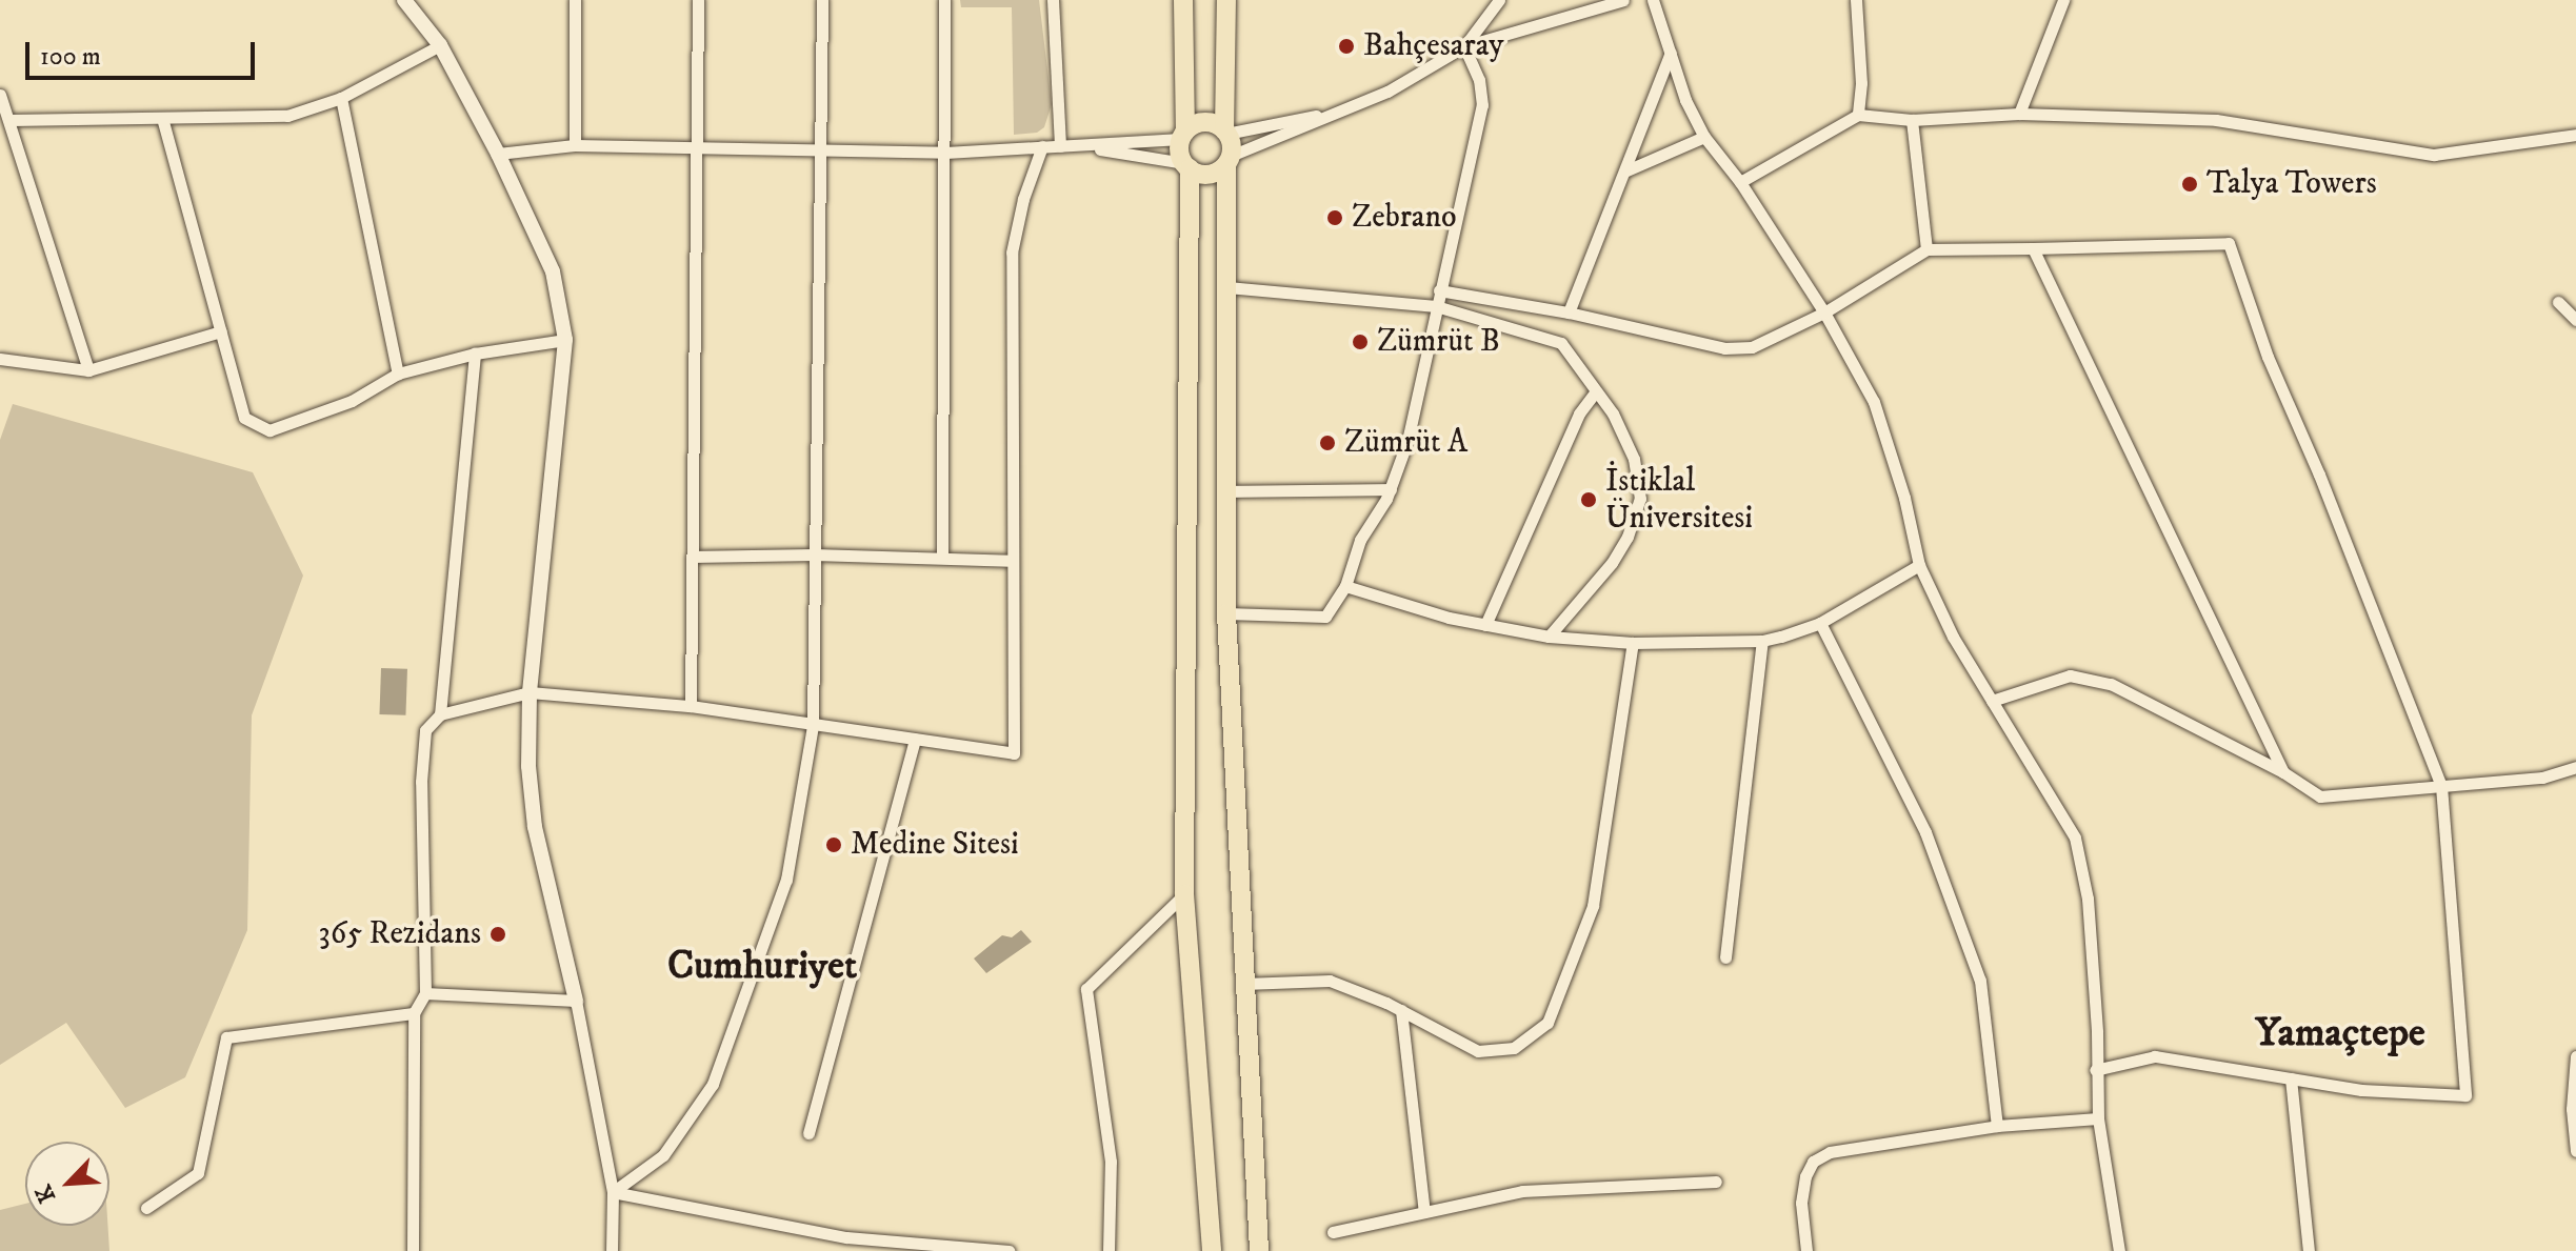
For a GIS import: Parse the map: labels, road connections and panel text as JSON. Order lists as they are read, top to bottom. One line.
{"districts":["Cumhuriyet","Yamaçtepe"],"places":["Bahçesaray","Talya Towers","Zebrano","Zümrüt B","Zümrüt A","İstiklal Üniversitesi","Medine Sitesi","365 Rezidans"],"scale_bar":"100 m","north":"bottom left"}
